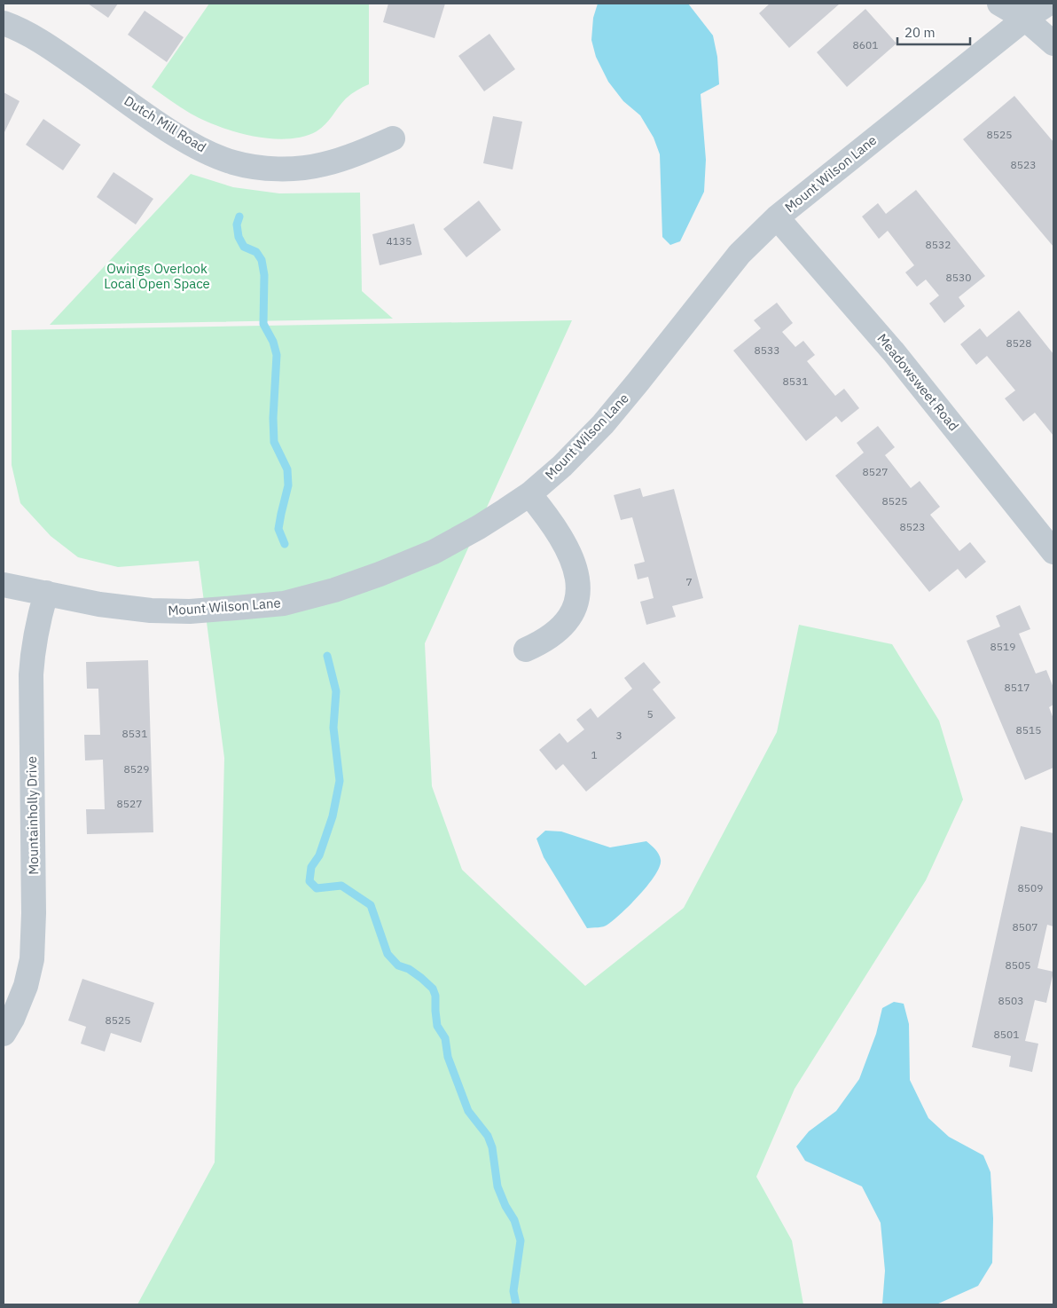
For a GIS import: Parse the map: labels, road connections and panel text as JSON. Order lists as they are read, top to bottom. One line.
{"streets":{"street":["Dutch Mill Road","Mount Wilson Lane","Meadowsweet Road","Mountainholly Drive"]},"crossings":[["Mount Wilson Lane","Meadowsweet Road"],["Mount Wilson Lane","Mountainholly Drive"]],"parks":["Owings Overlook Local Open Space"],"house_numbers":["8601","8525","8523","4135","8532","8530","8528","8533","8531","8527","8525","8523","7","8519","8517","5","8515","8531","3","1","8529","8527","8509","8507","8505","8503","8525","8501"],"scale_bar":"20 m"}
